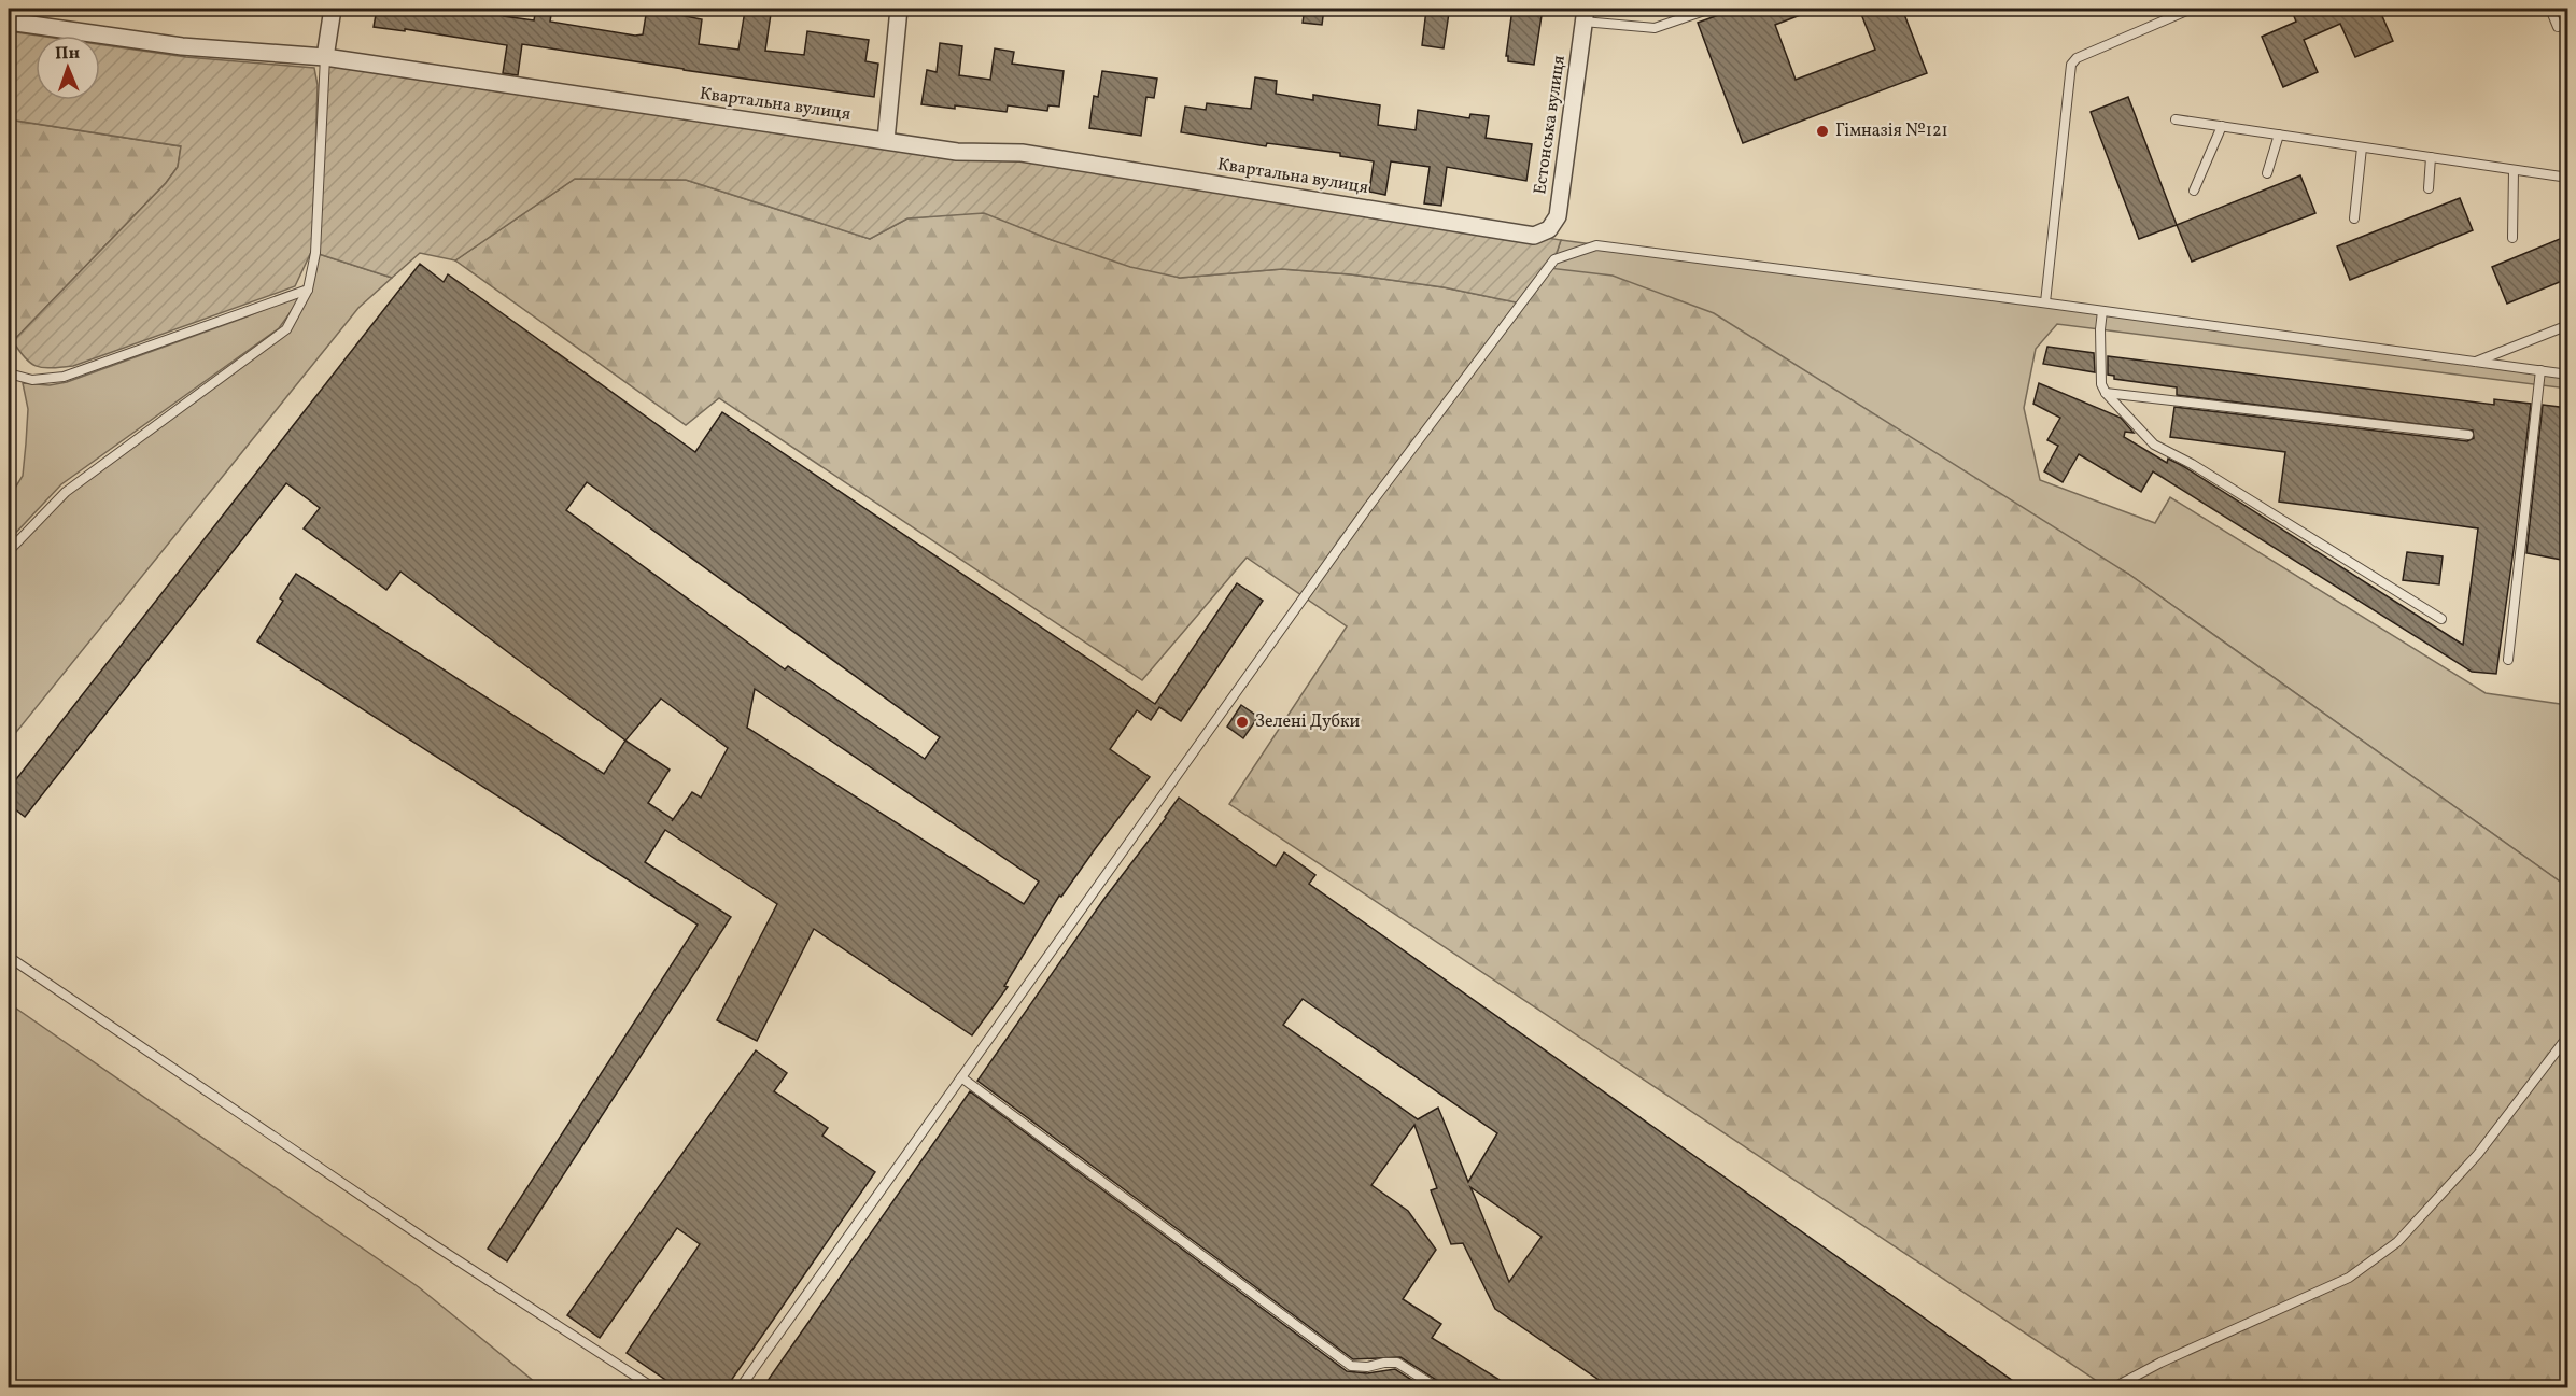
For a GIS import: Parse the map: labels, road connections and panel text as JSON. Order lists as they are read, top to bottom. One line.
{"streets":{"street":["Квартальна вулиця","Естонська вулиця"]},"crossings":[["Квартальна вулиця","Естонська вулиця"]],"places":["Гімназія №121","Зелені Дубки"],"north":"top"}
